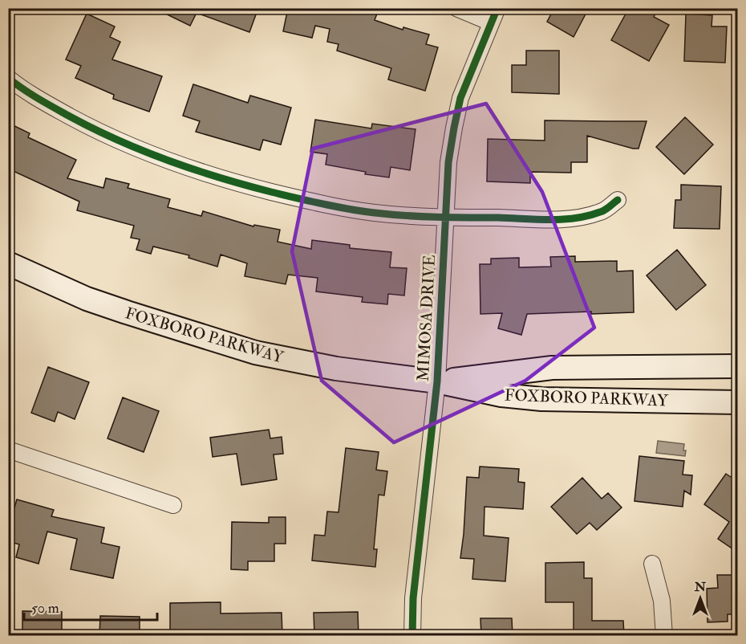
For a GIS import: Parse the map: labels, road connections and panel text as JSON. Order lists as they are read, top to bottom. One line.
{"streets":{"main road":["FOXBORO PARKWAY"],"street":["MIMOSA DRIVE"]},"crossings":[["MIMOSA DRIVE","FOXBORO PARKWAY"]],"scale_bar":"50 m","north":"top"}
